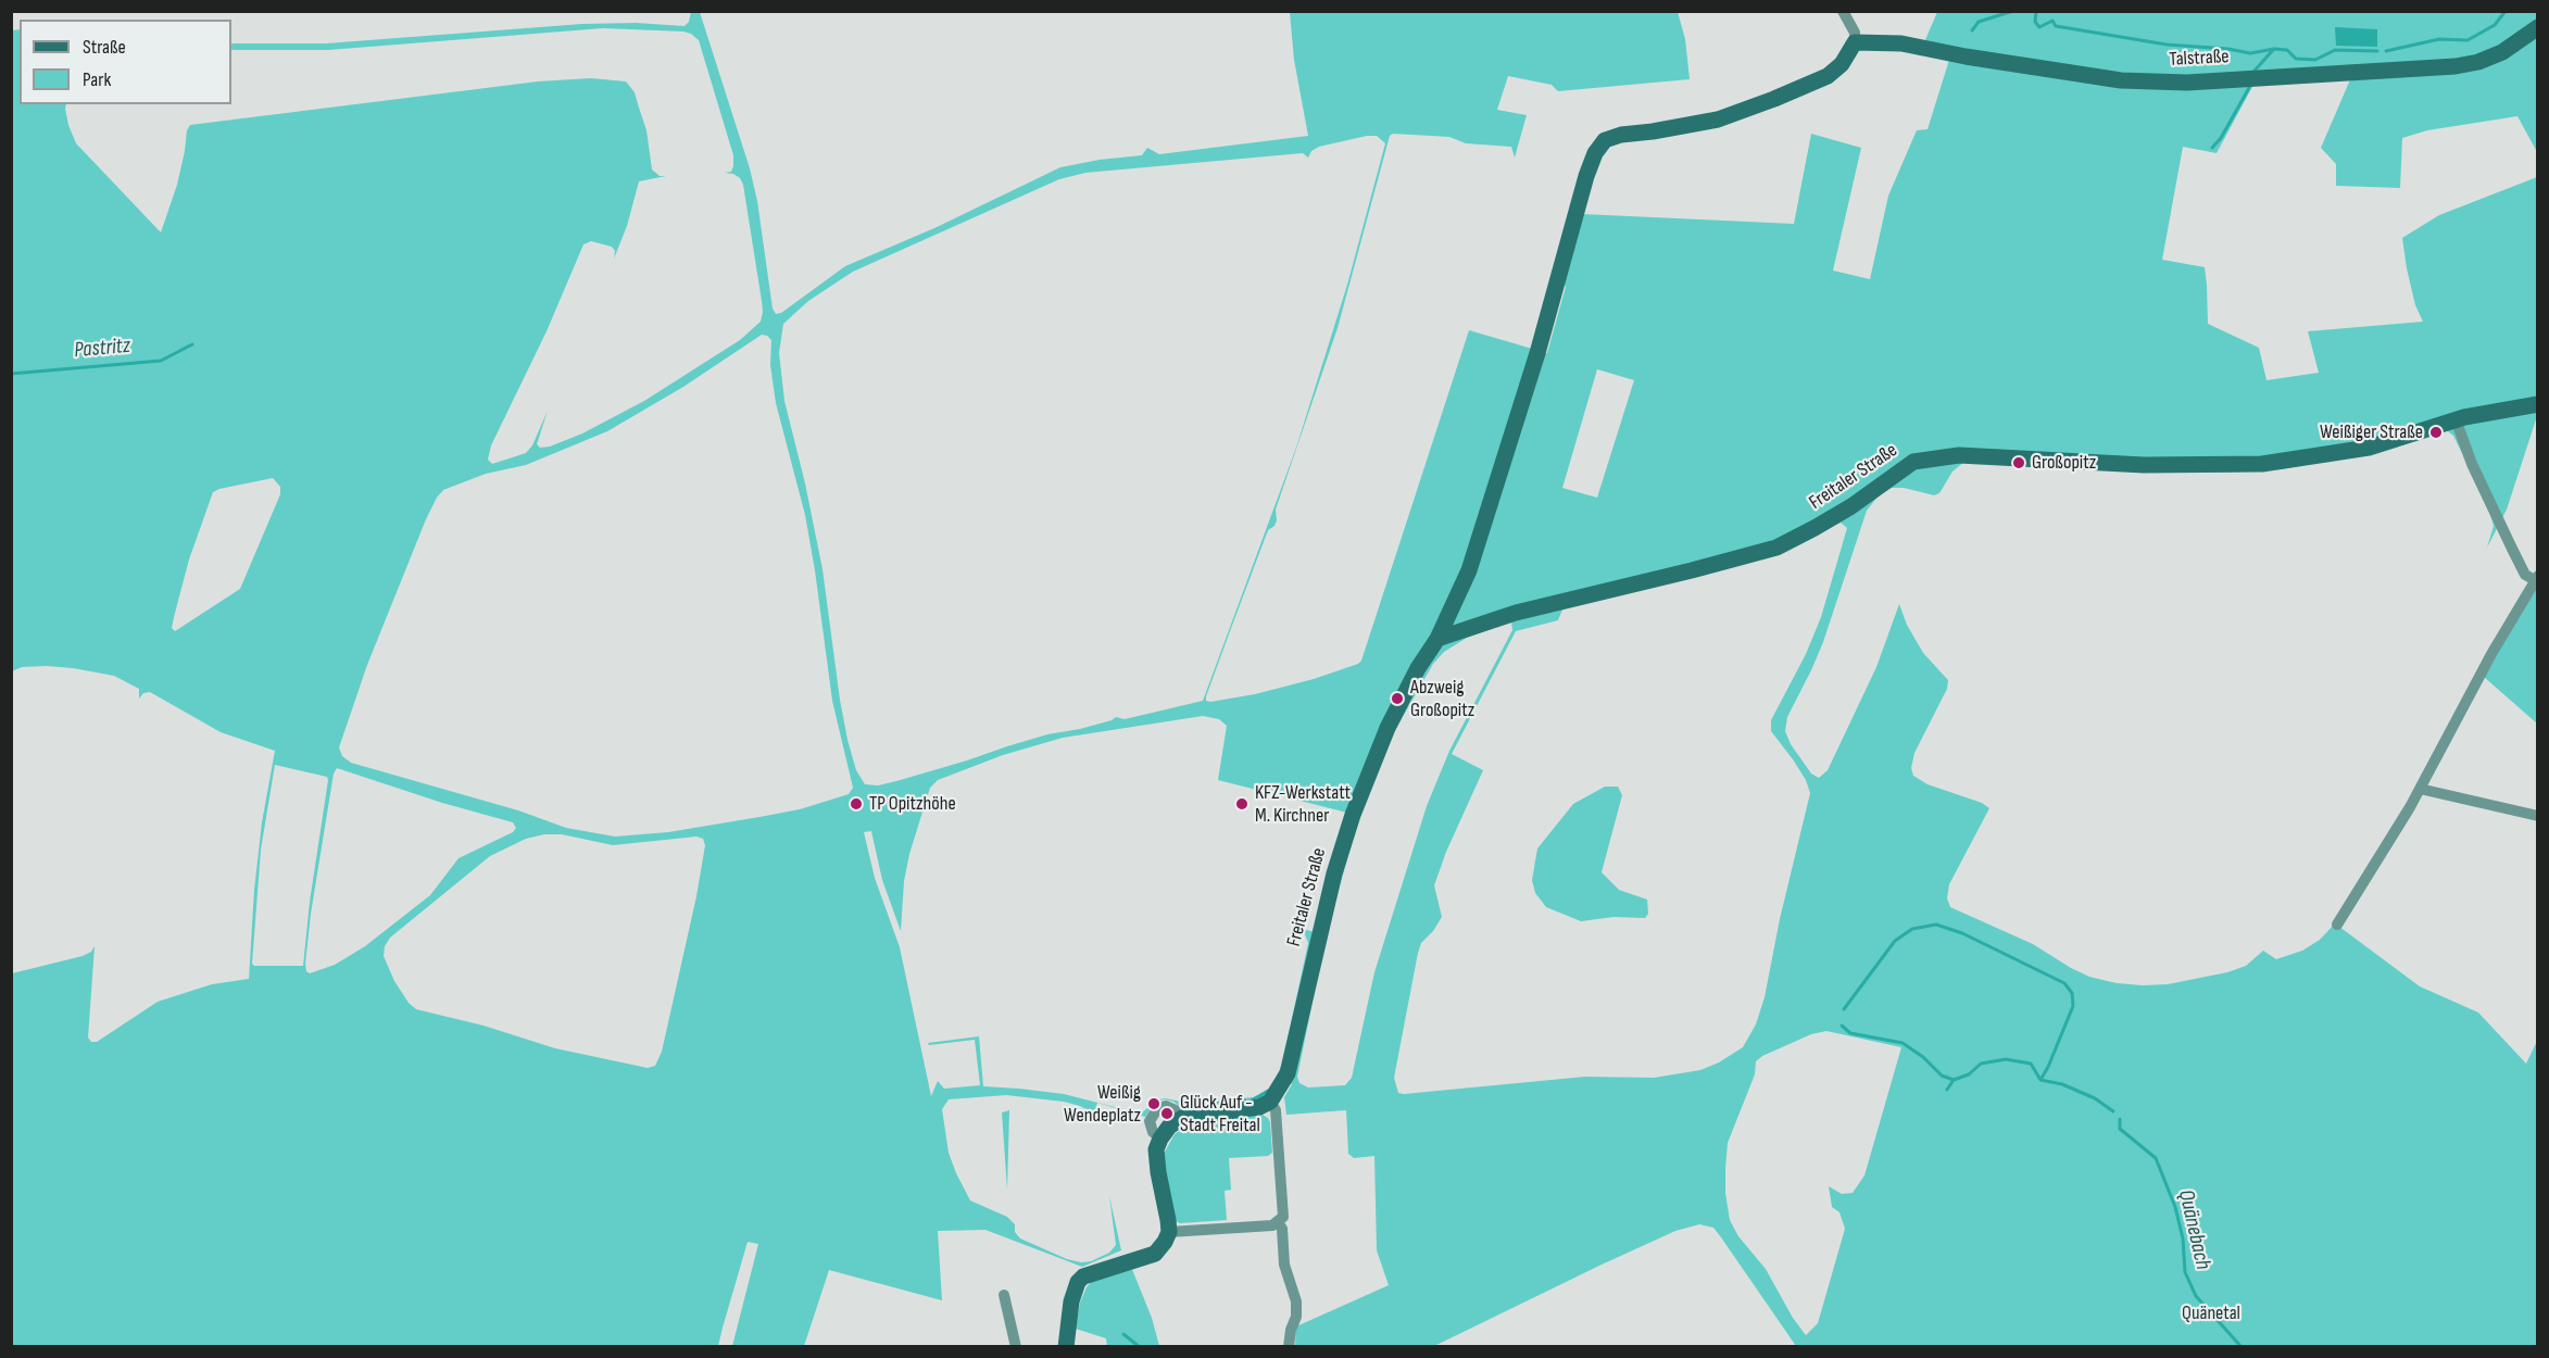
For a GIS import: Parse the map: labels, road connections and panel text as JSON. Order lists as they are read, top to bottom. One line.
{"streets":{"street":["Talstraße","Freitaler Straße"]},"crossings":[["Talstraße","Freitaler Straße"]],"water":["Pastritz","Quänebach"],"parks":["Quänetal"],"places":["Weißiger Straße","Großopitz","Abzweig Großopitz","TP Opitzhöhe","KFZ-Werkstatt M. Kirchner","Weißig Wendeplatz","Glück Auf - Stadt Freital"],"legend":["Straße","Park"]}
